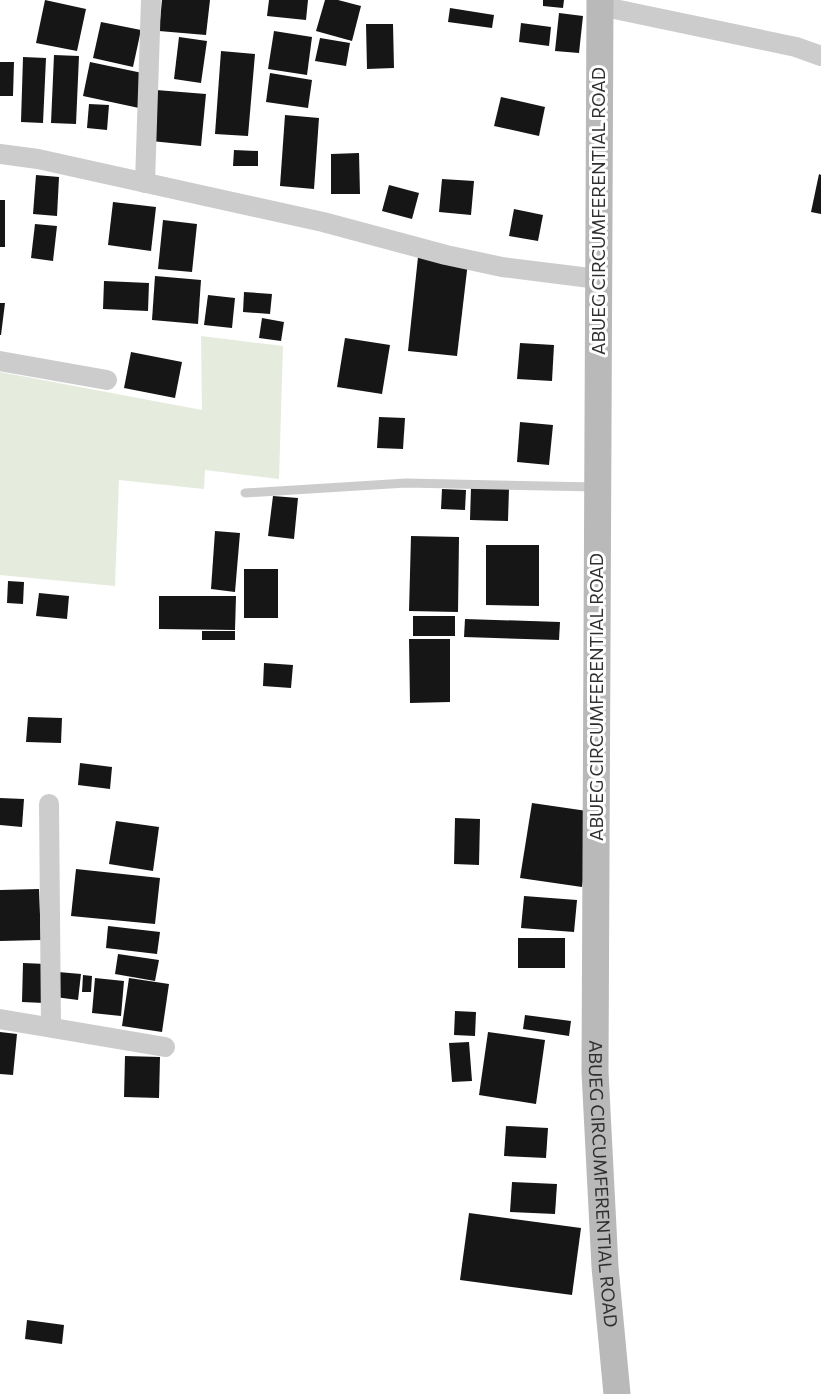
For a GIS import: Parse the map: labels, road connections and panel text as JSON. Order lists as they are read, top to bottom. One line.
{"streets":{"street":["ABUEG CIRCUMFERENTIAL ROAD"]}}
